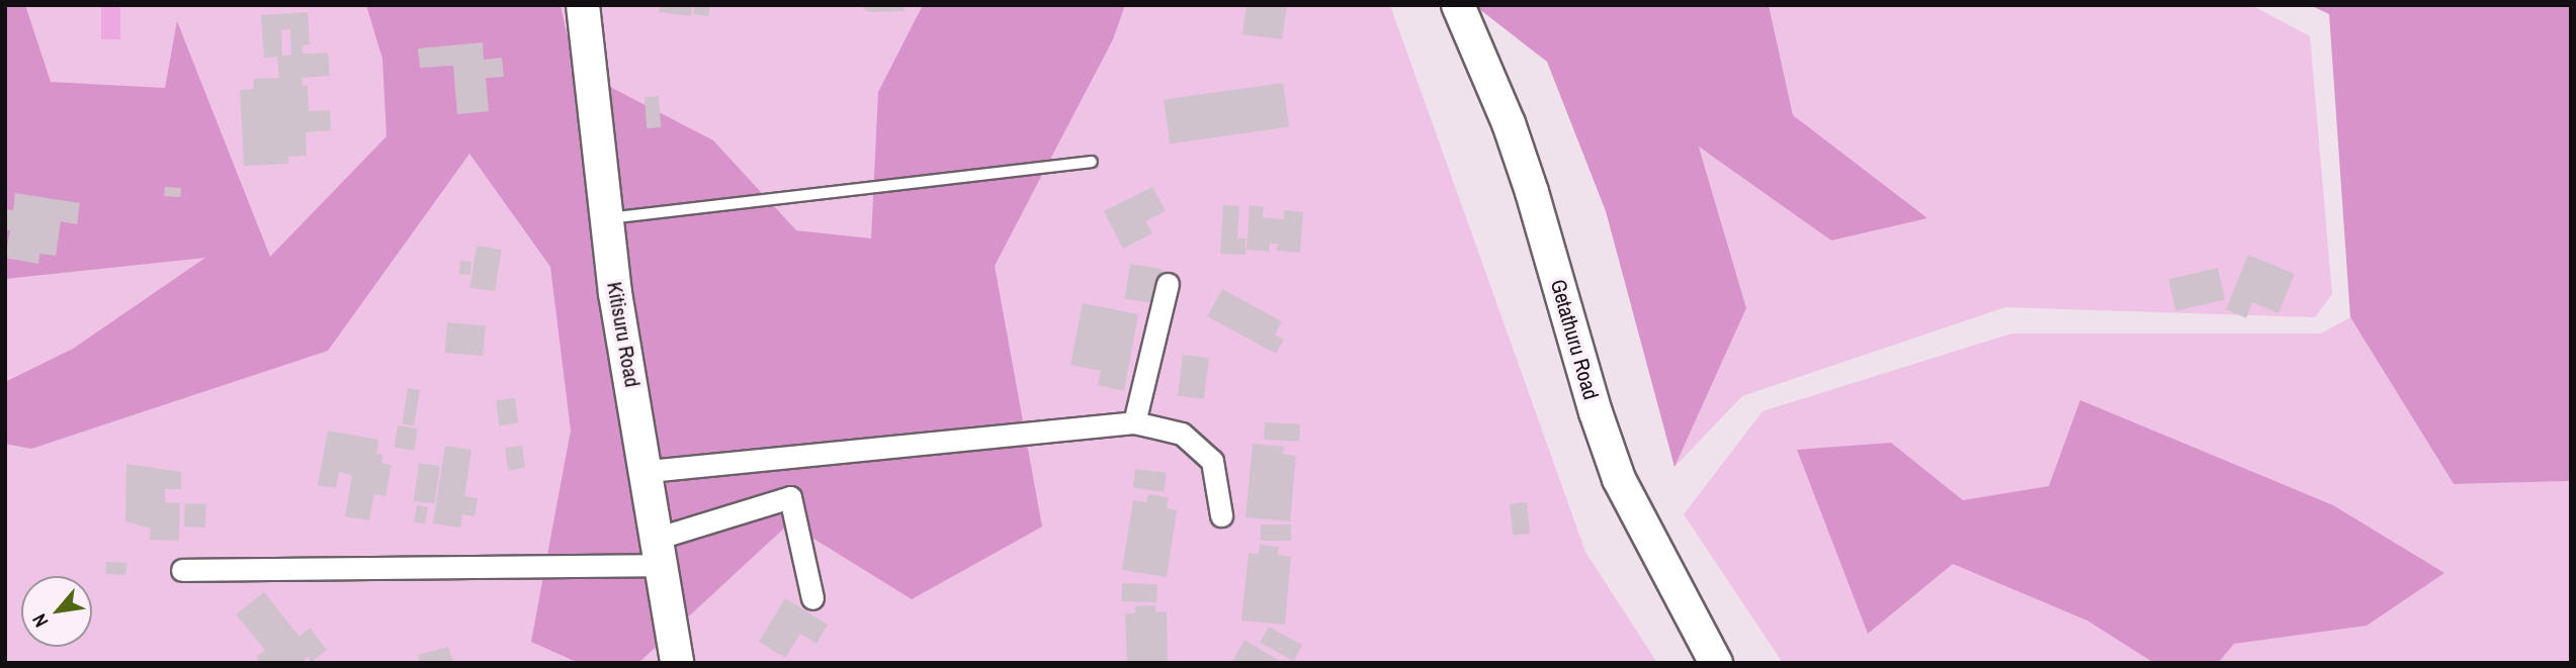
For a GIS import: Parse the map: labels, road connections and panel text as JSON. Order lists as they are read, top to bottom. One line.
{"streets":{"main road":["Kitisuru Road","Getathuru Road"]},"north":"bottom left"}
